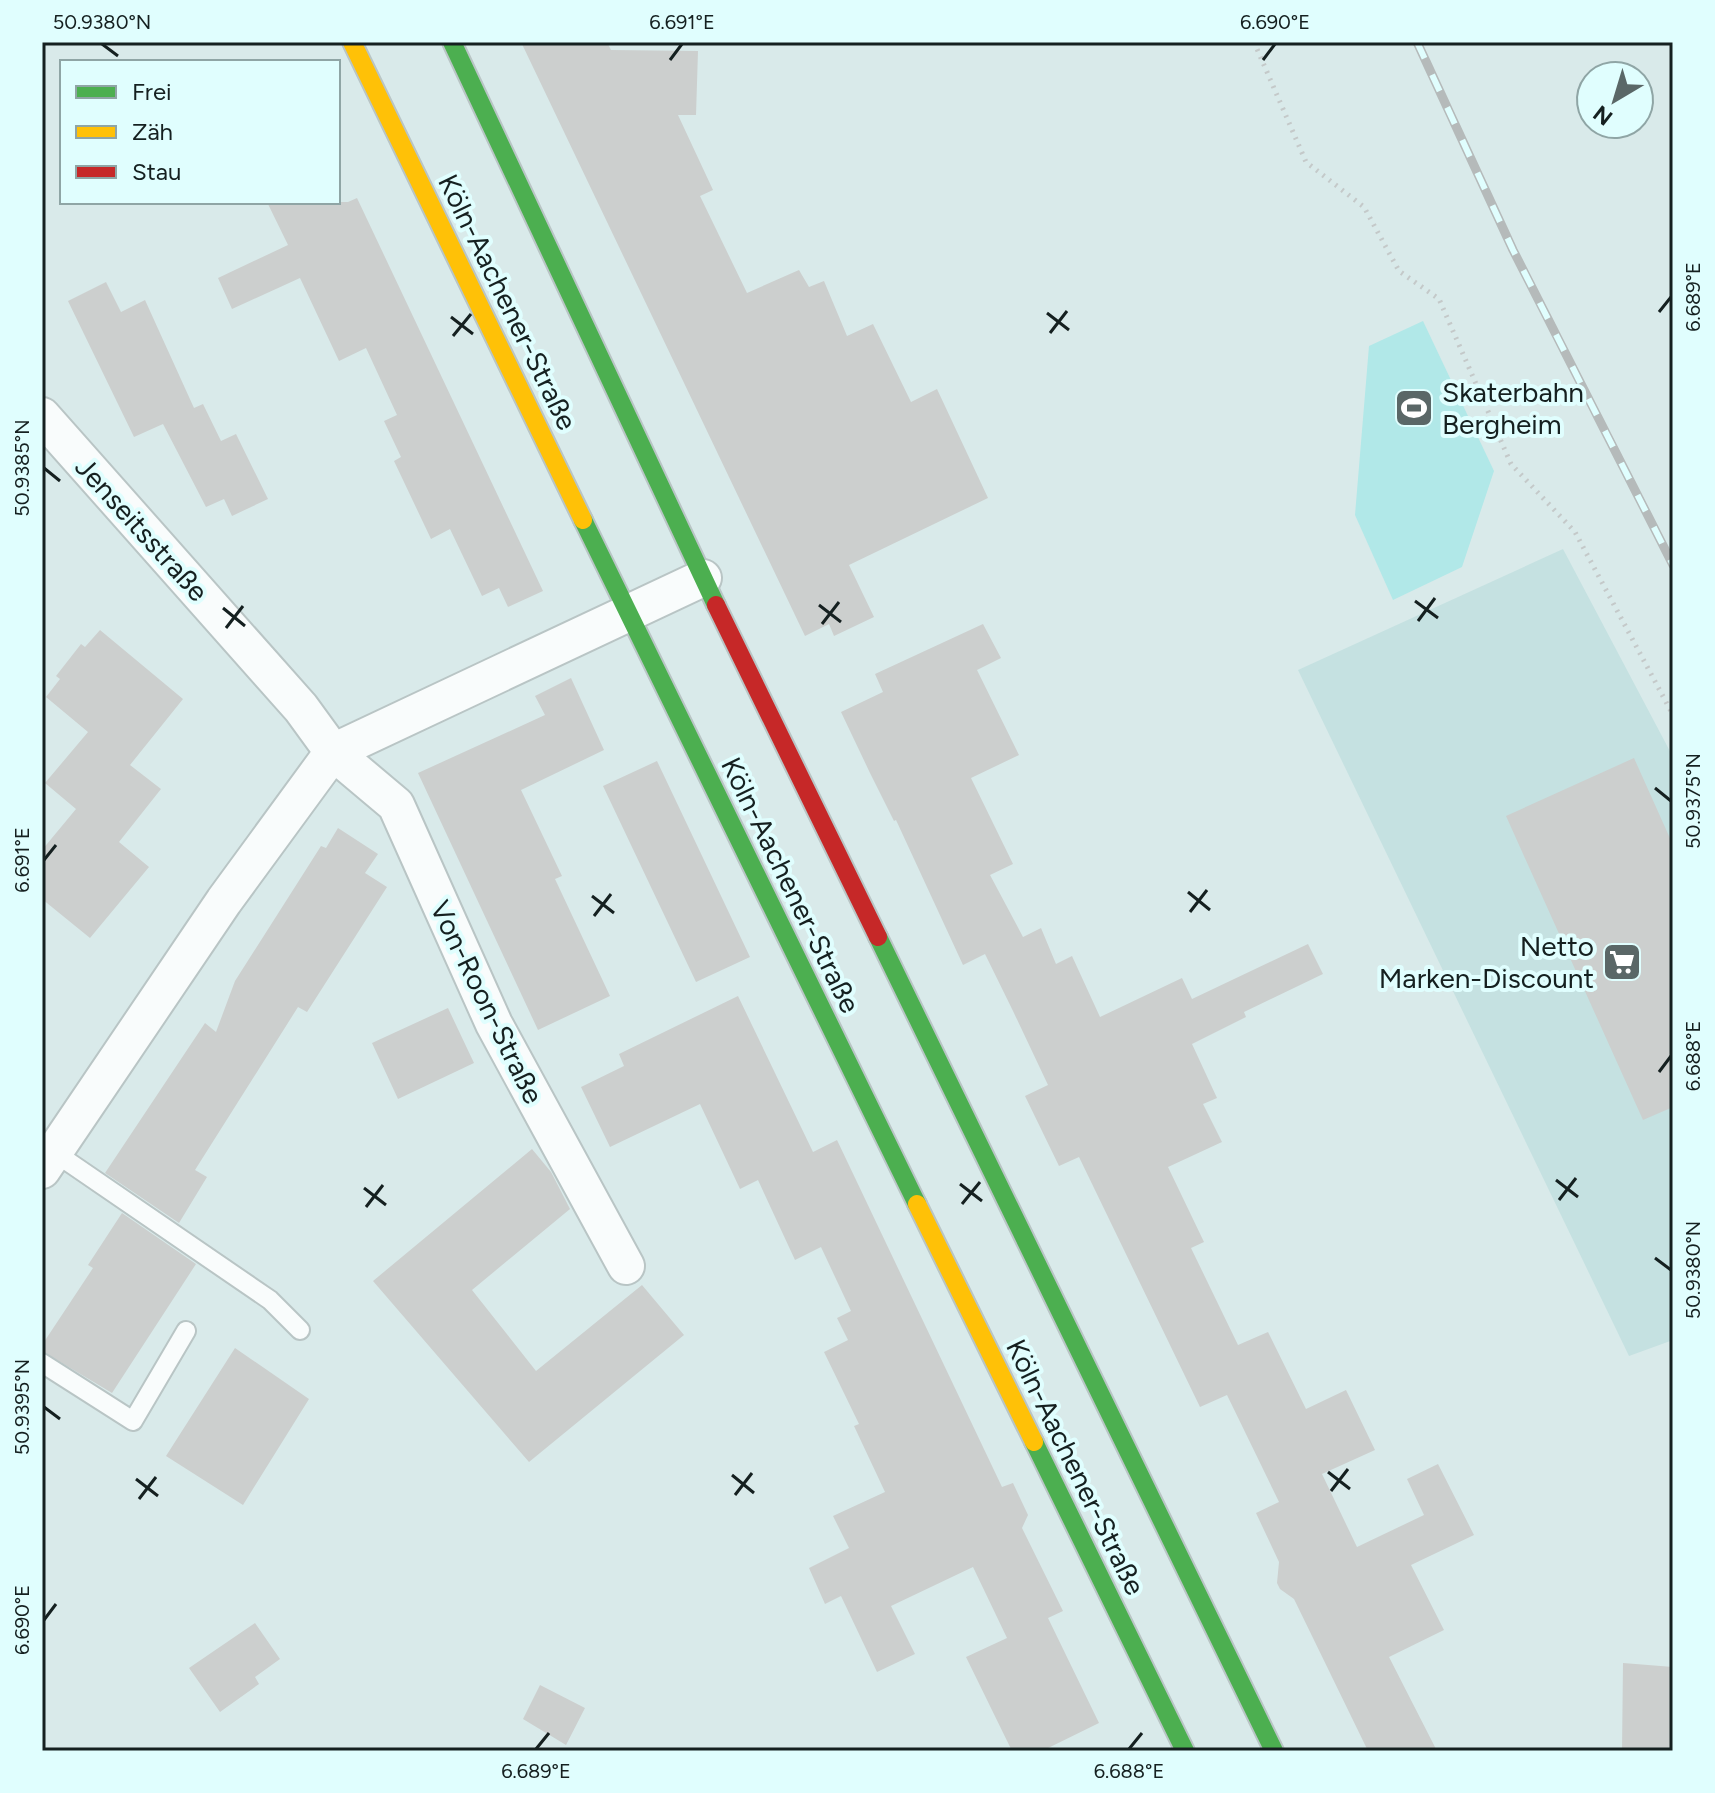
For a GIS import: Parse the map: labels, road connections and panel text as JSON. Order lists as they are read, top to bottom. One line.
{"streets":{"street":["Köln-Aachener-Straße","Jenseitsstraße","Von-Roon-Straße"]},"crossings":[["Jenseitsstraße","Von-Roon-Straße"]],"places":{"sports":["Skaterbahn Bergheim"],"supermarket":["Netto Marken-Discount"]},"legend":["Frei","Zäh","Stau"],"north":"bottom left","coordinates":["50.9380°N","6.691°E","6.690°E","6.689°E","50.9385°N","50.9375°N","6.688°E","50.9395°N"]}
